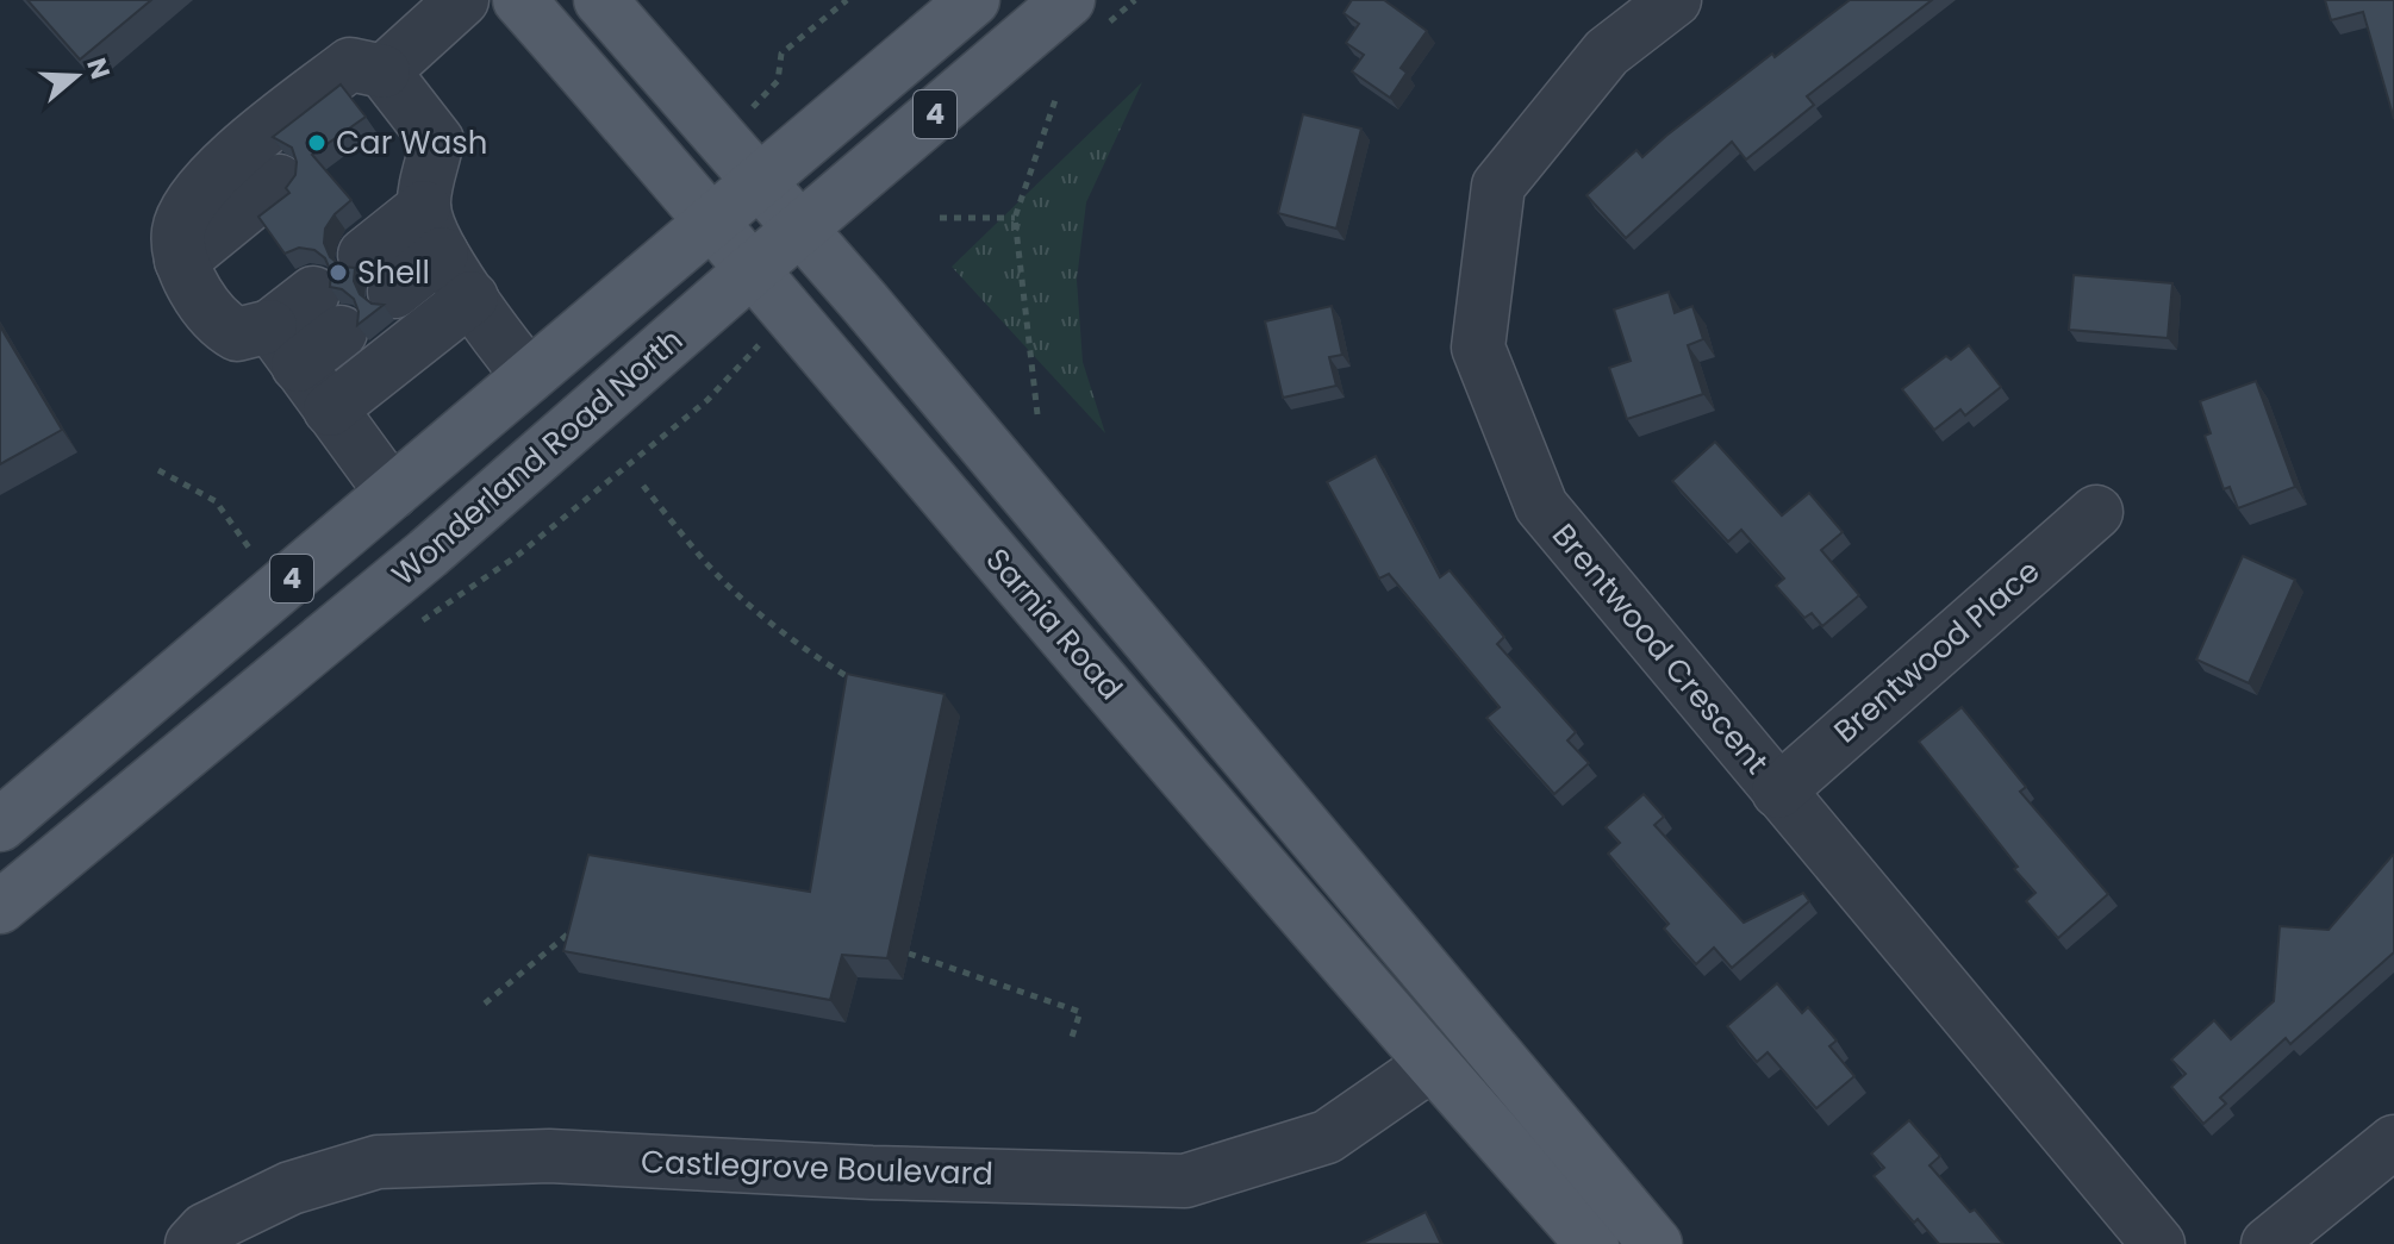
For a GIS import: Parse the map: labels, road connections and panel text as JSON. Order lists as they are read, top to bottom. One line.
{"streets":{"main road":["4","Wonderland Road North","Sarnia Road"],"street":["Brentwood Crescent","Brentwood Place","Castlegrove Boulevard"]},"crossings":[["Wonderland Road North","Sarnia Road"],["Sarnia Road","Castlegrove Boulevard"],["Brentwood Crescent","Brentwood Place"]],"places":["Car Wash","Shell"],"north":"right"}
